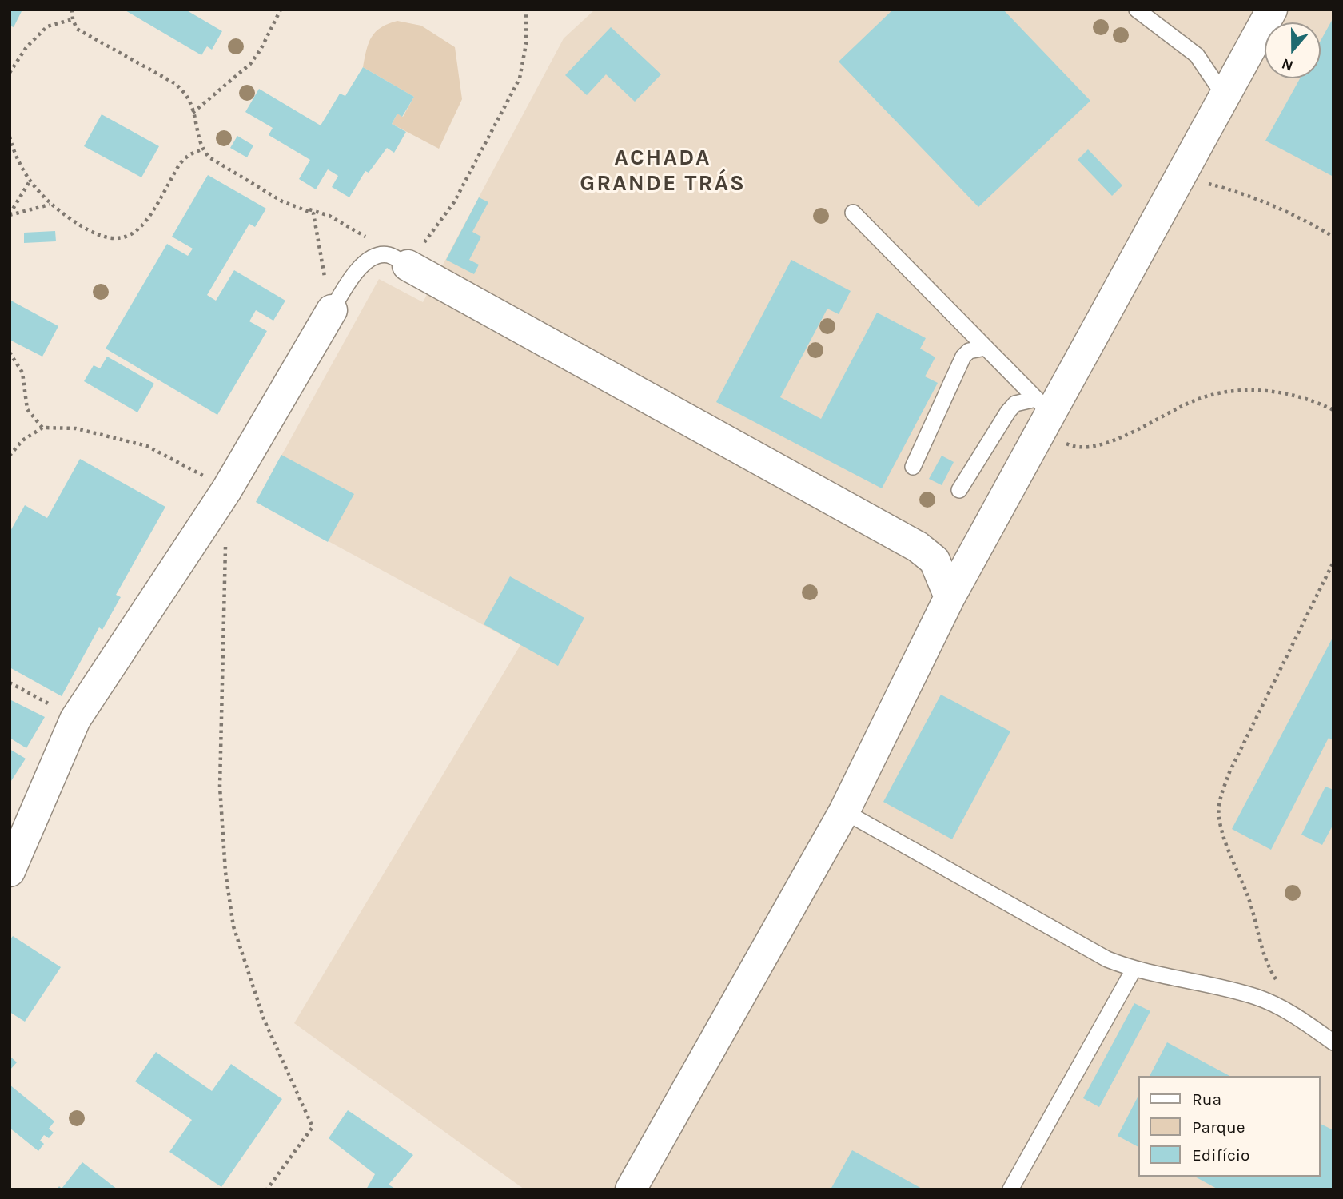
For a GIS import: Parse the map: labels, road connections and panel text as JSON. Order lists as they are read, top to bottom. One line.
{"districts":["ACHADA GRANDE TRÁS"],"legend":["Rua","Parque","Edifício"],"north":"bottom"}
